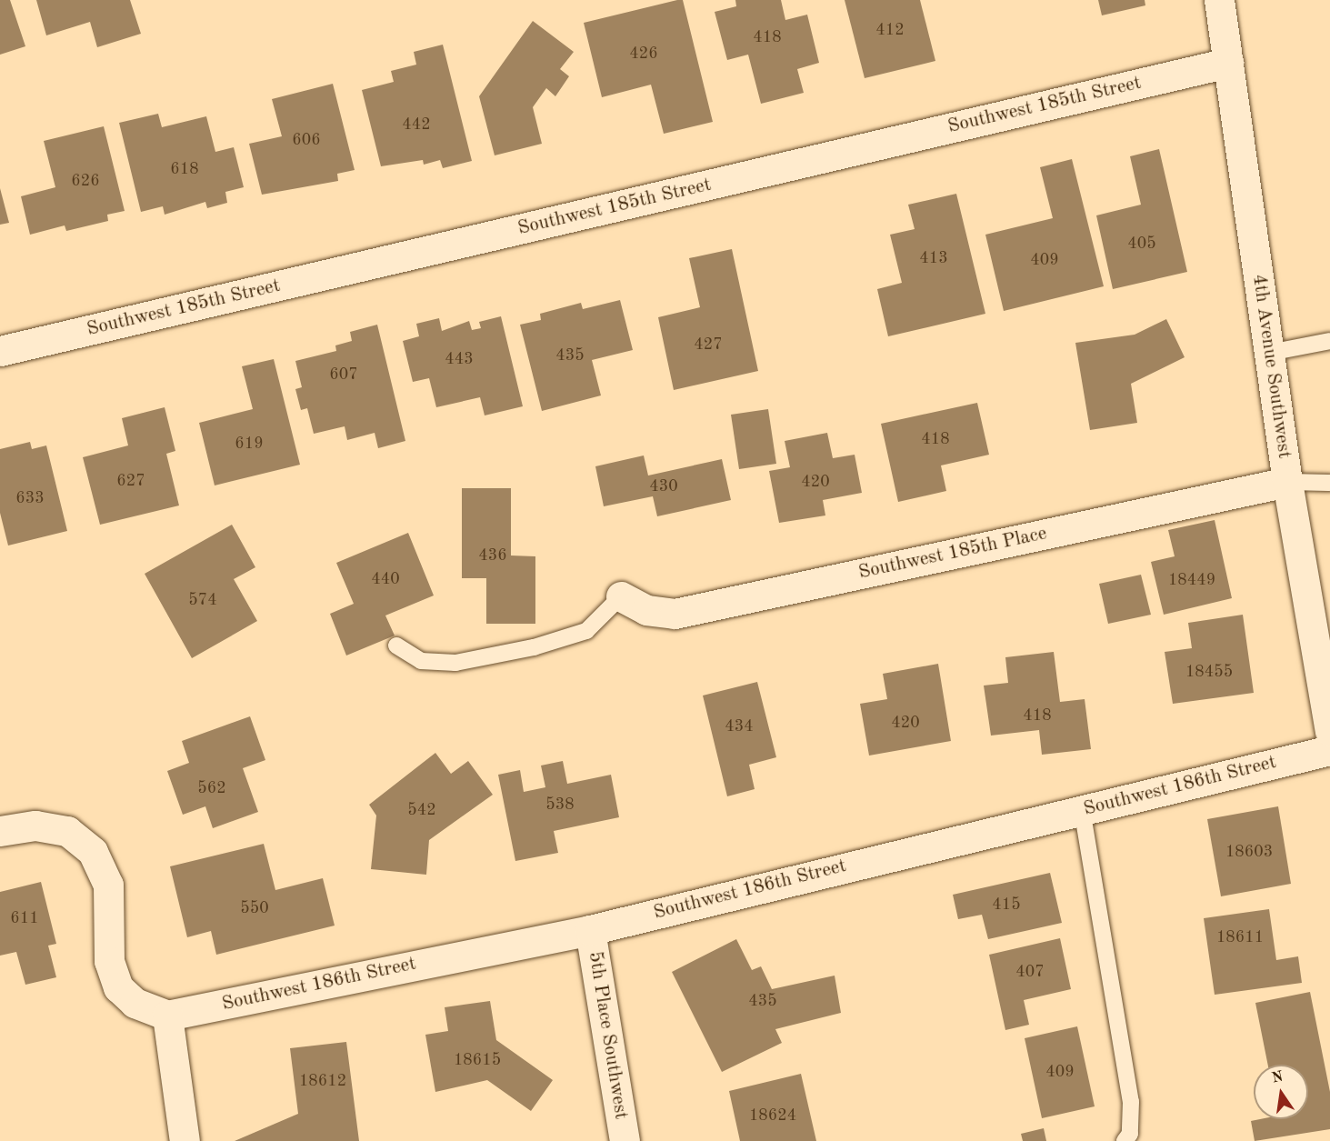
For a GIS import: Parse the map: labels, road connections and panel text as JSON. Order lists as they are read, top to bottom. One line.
{"streets":{"street":["Southwest 185th Street","4th Avenue Southwest","Southwest 185th Place","Southwest 186th Street","5th Place Southwest"]},"crossings":[["Southwest 185th Street","4th Avenue Southwest"],["4th Avenue Southwest","Southwest 185th Place"],["Southwest 186th Street","5th Place Southwest"]],"house_numbers":["412","418","426","442","606","618","626","405","413","409","427","435","443","607","418","619","627","420","430","633","436","440","18449","574","18455","418","420","434","562","538","542","18603","415","550","611","18611","407","435","18615","409","18612","18624"],"north":"top"}
